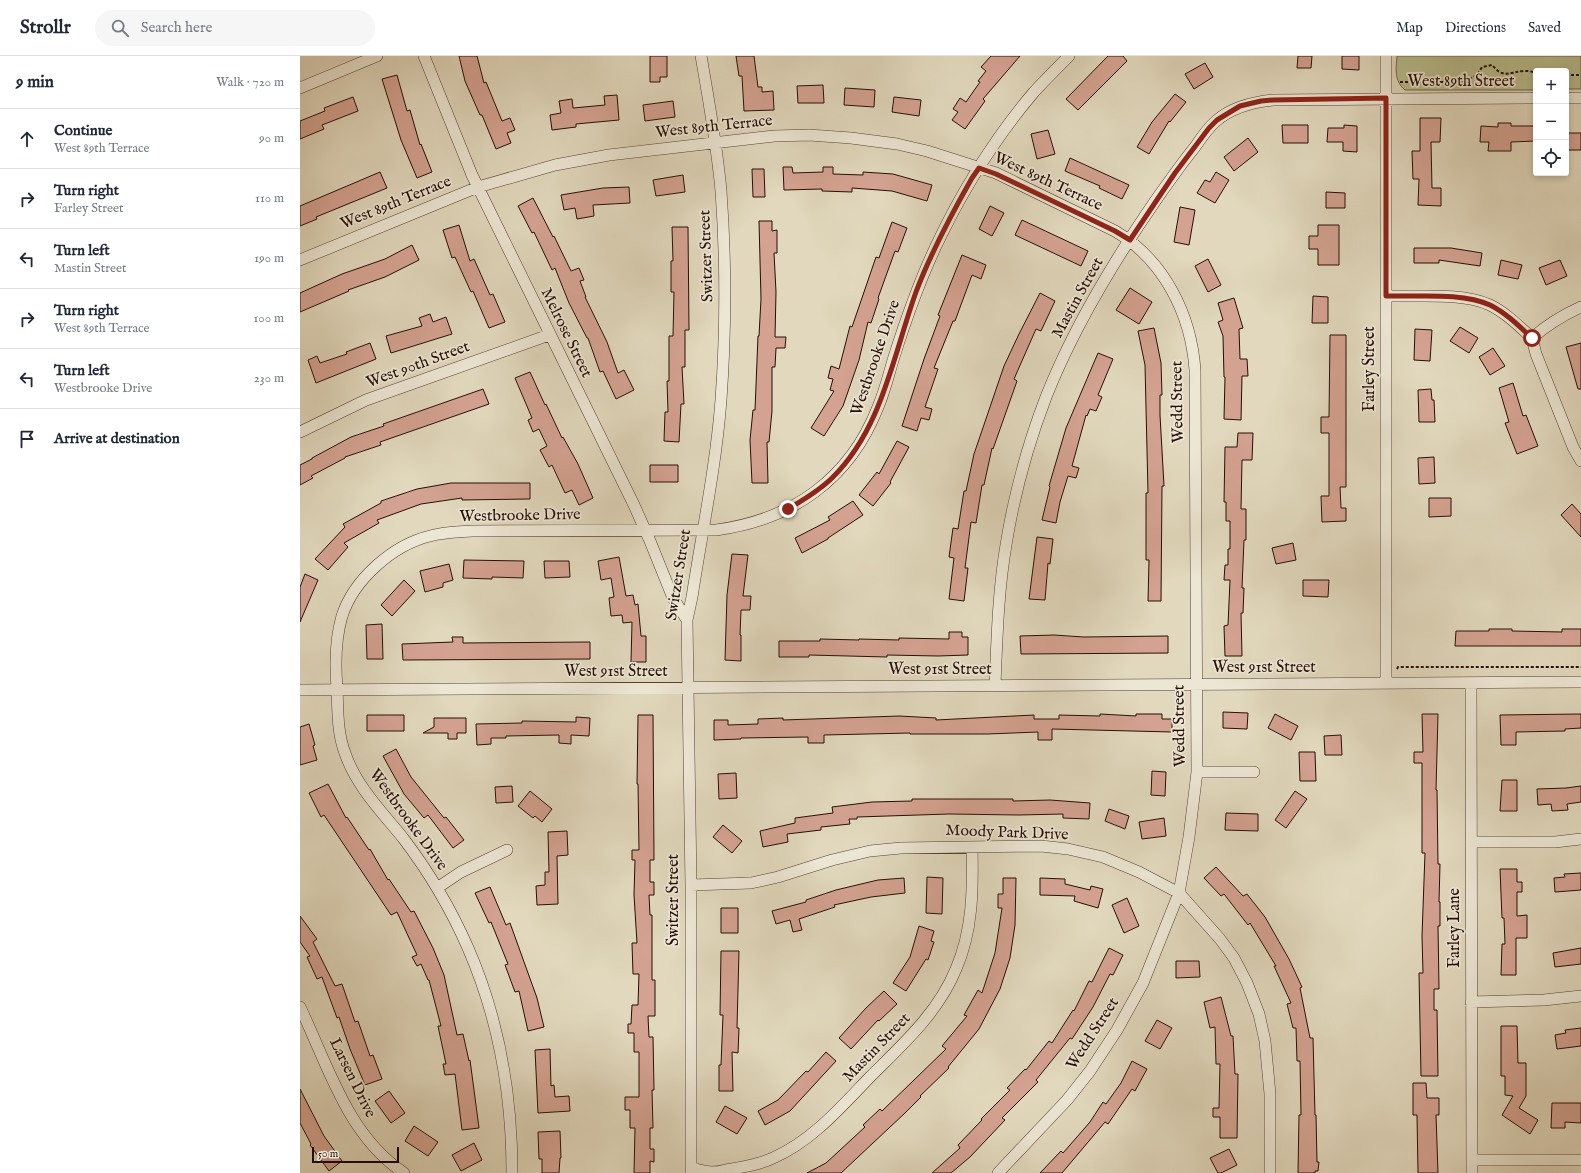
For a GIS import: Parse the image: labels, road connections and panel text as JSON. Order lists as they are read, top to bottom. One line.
{"streets":{"street":["West 89th Street","West 89th Terrace","Switzer Street","Mastin Street","Melrose Street","Westbrooke Drive","West 90th Street","Farley Street","Wedd Street","West 91st Street","Moody Park Drive","Farley Lane","Larsen Drive"]},"crossings":[["West 89th Street","Mastin Street"],["West 89th Street","Farley Street"],["West 89th Terrace","Switzer Street"],["West 89th Terrace","Mastin Street"],["West 89th Terrace","Melrose Street"],["West 89th Terrace","Westbrooke Drive"],["West 89th Terrace","Wedd Street"],["Switzer Street","Mastin Street"],["Switzer Street","Melrose Street"],["Switzer Street","Westbrooke Drive"],["Switzer Street","West 91st Street"],["Switzer Street","Moody Park Drive"],["Mastin Street","Farley Street"],["Mastin Street","Wedd Street"],["Mastin Street","West 91st Street"],["Mastin Street","Moody Park Drive"],["Melrose Street","Westbrooke Drive"],["Melrose Street","West 90th Street"],["Westbrooke Drive","West 91st Street"],["Farley Street","West 91st Street"],["Wedd Street","West 91st Street"],["Wedd Street","Moody Park Drive"],["West 91st Street","Farley Lane"]],"scale_bar":"50 m","page":{"header":"Strollr","search":"Search here","nav":["Map","Directions","Saved"],"heading":["9 min","Walk · 720 m"],"map_buttons":["+","−"],"list":[["Continue","West 89th Terrace","90 m"],["Turn right","Farley Street","110 m"],["Turn left","Mastin Street","190 m"],["Turn right","West 89th Terrace","100 m"],["Turn left","Westbrooke Drive","230 m"],"Arrive at destination"],"scale":"50 m"}}
